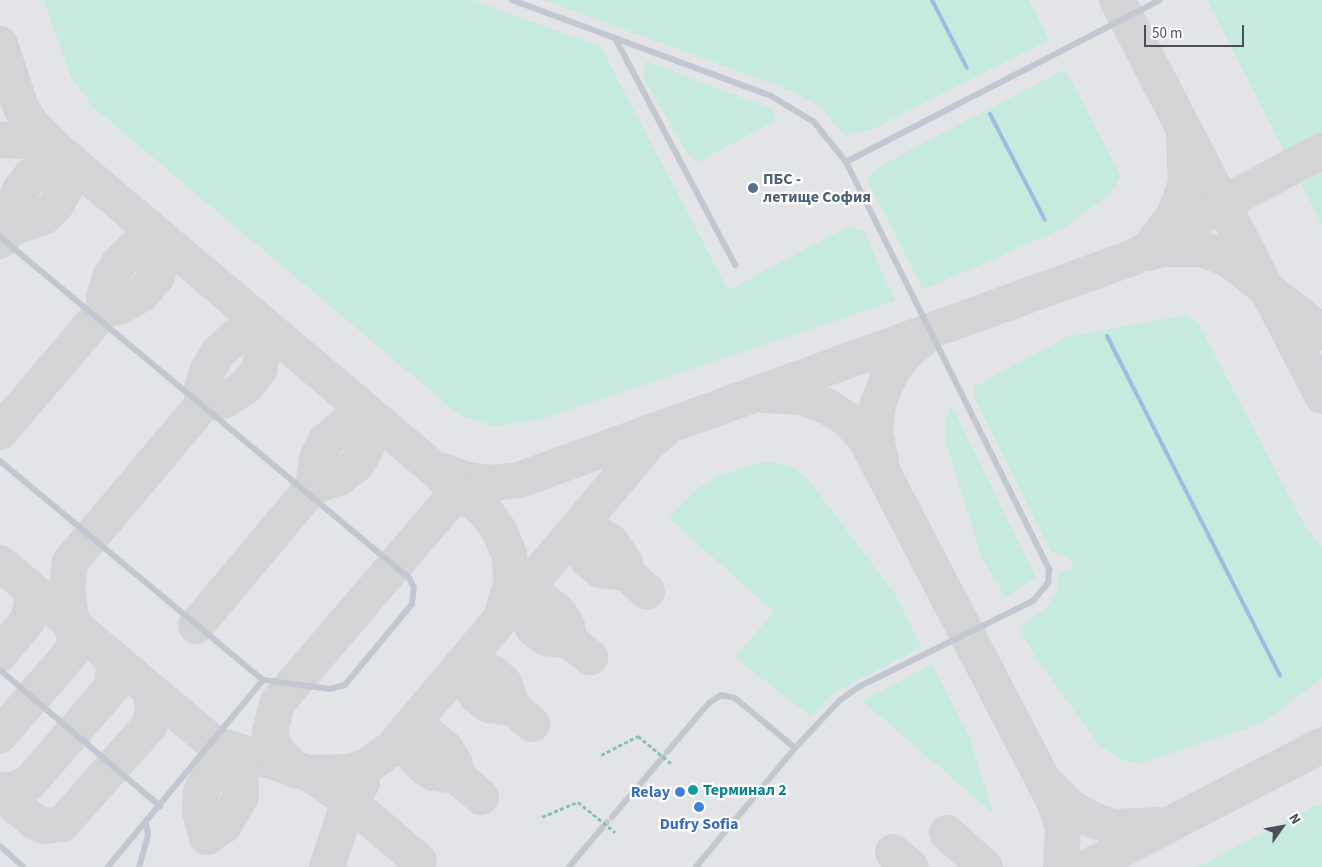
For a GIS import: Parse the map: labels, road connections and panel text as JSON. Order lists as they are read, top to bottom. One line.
{"places":["ПБС - летище София","Терминал 2","Relay","Dufry Sofia"],"scale_bar":"50 m","north":"top right"}
